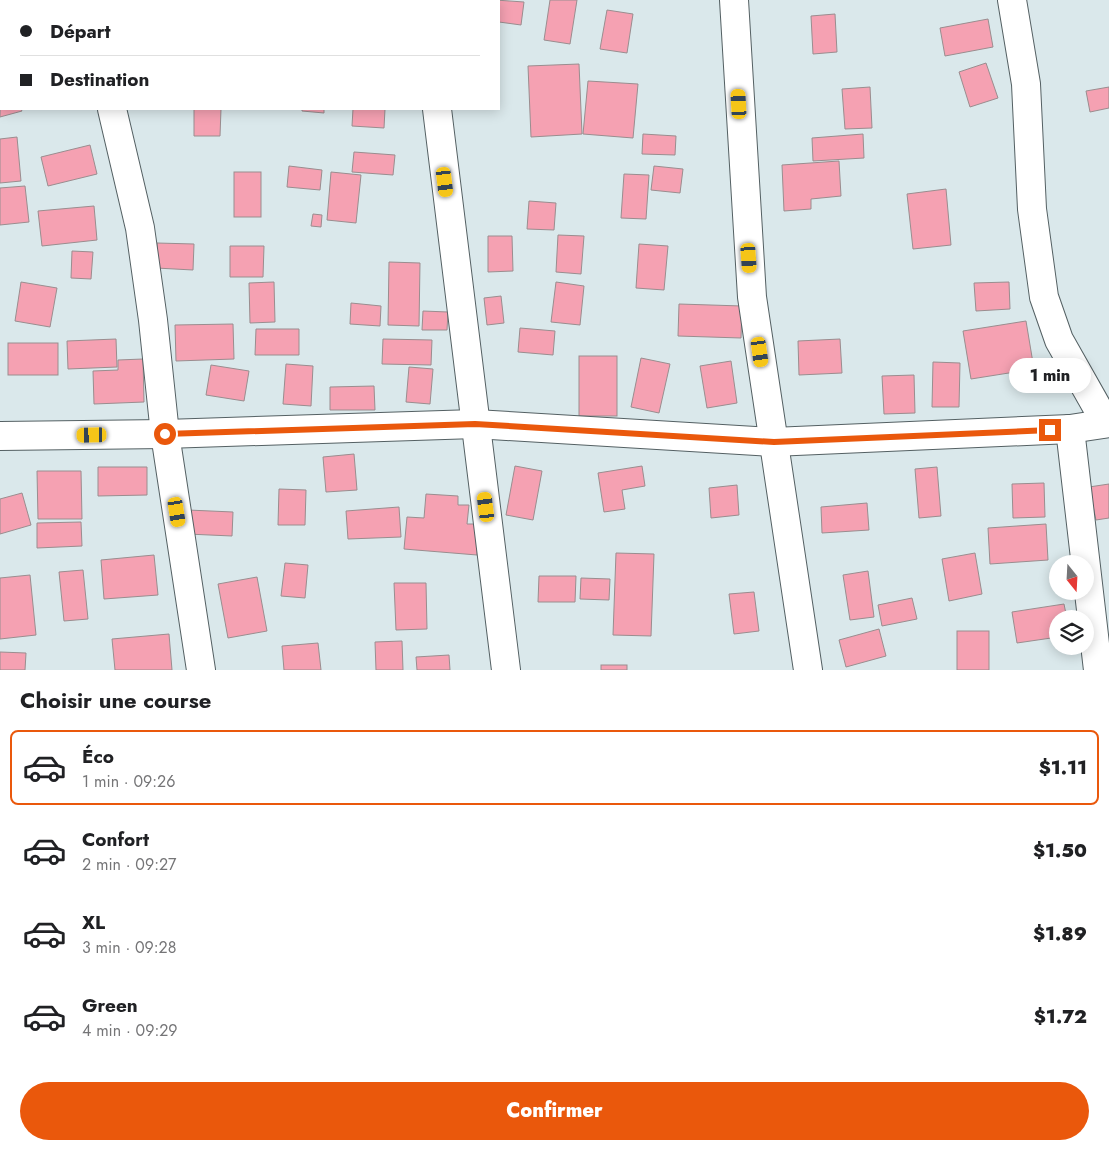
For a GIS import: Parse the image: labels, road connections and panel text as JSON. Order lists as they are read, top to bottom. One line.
{"north":"bottom","page":{"banner":["Départ","Destination"],"bubble":"1 min","heading":"Choisir une course","list":[{"name":"Éco","note":"1 min · 09:26","value":"$1.11"},{"name":"Confort","note":"2 min · 09:27","value":"$1.50"},{"name":"XL","note":"3 min · 09:28","value":"$1.89"},{"name":"Green","note":"4 min · 09:29","value":"$1.72"}],"buttons":"Confirmer"}}
